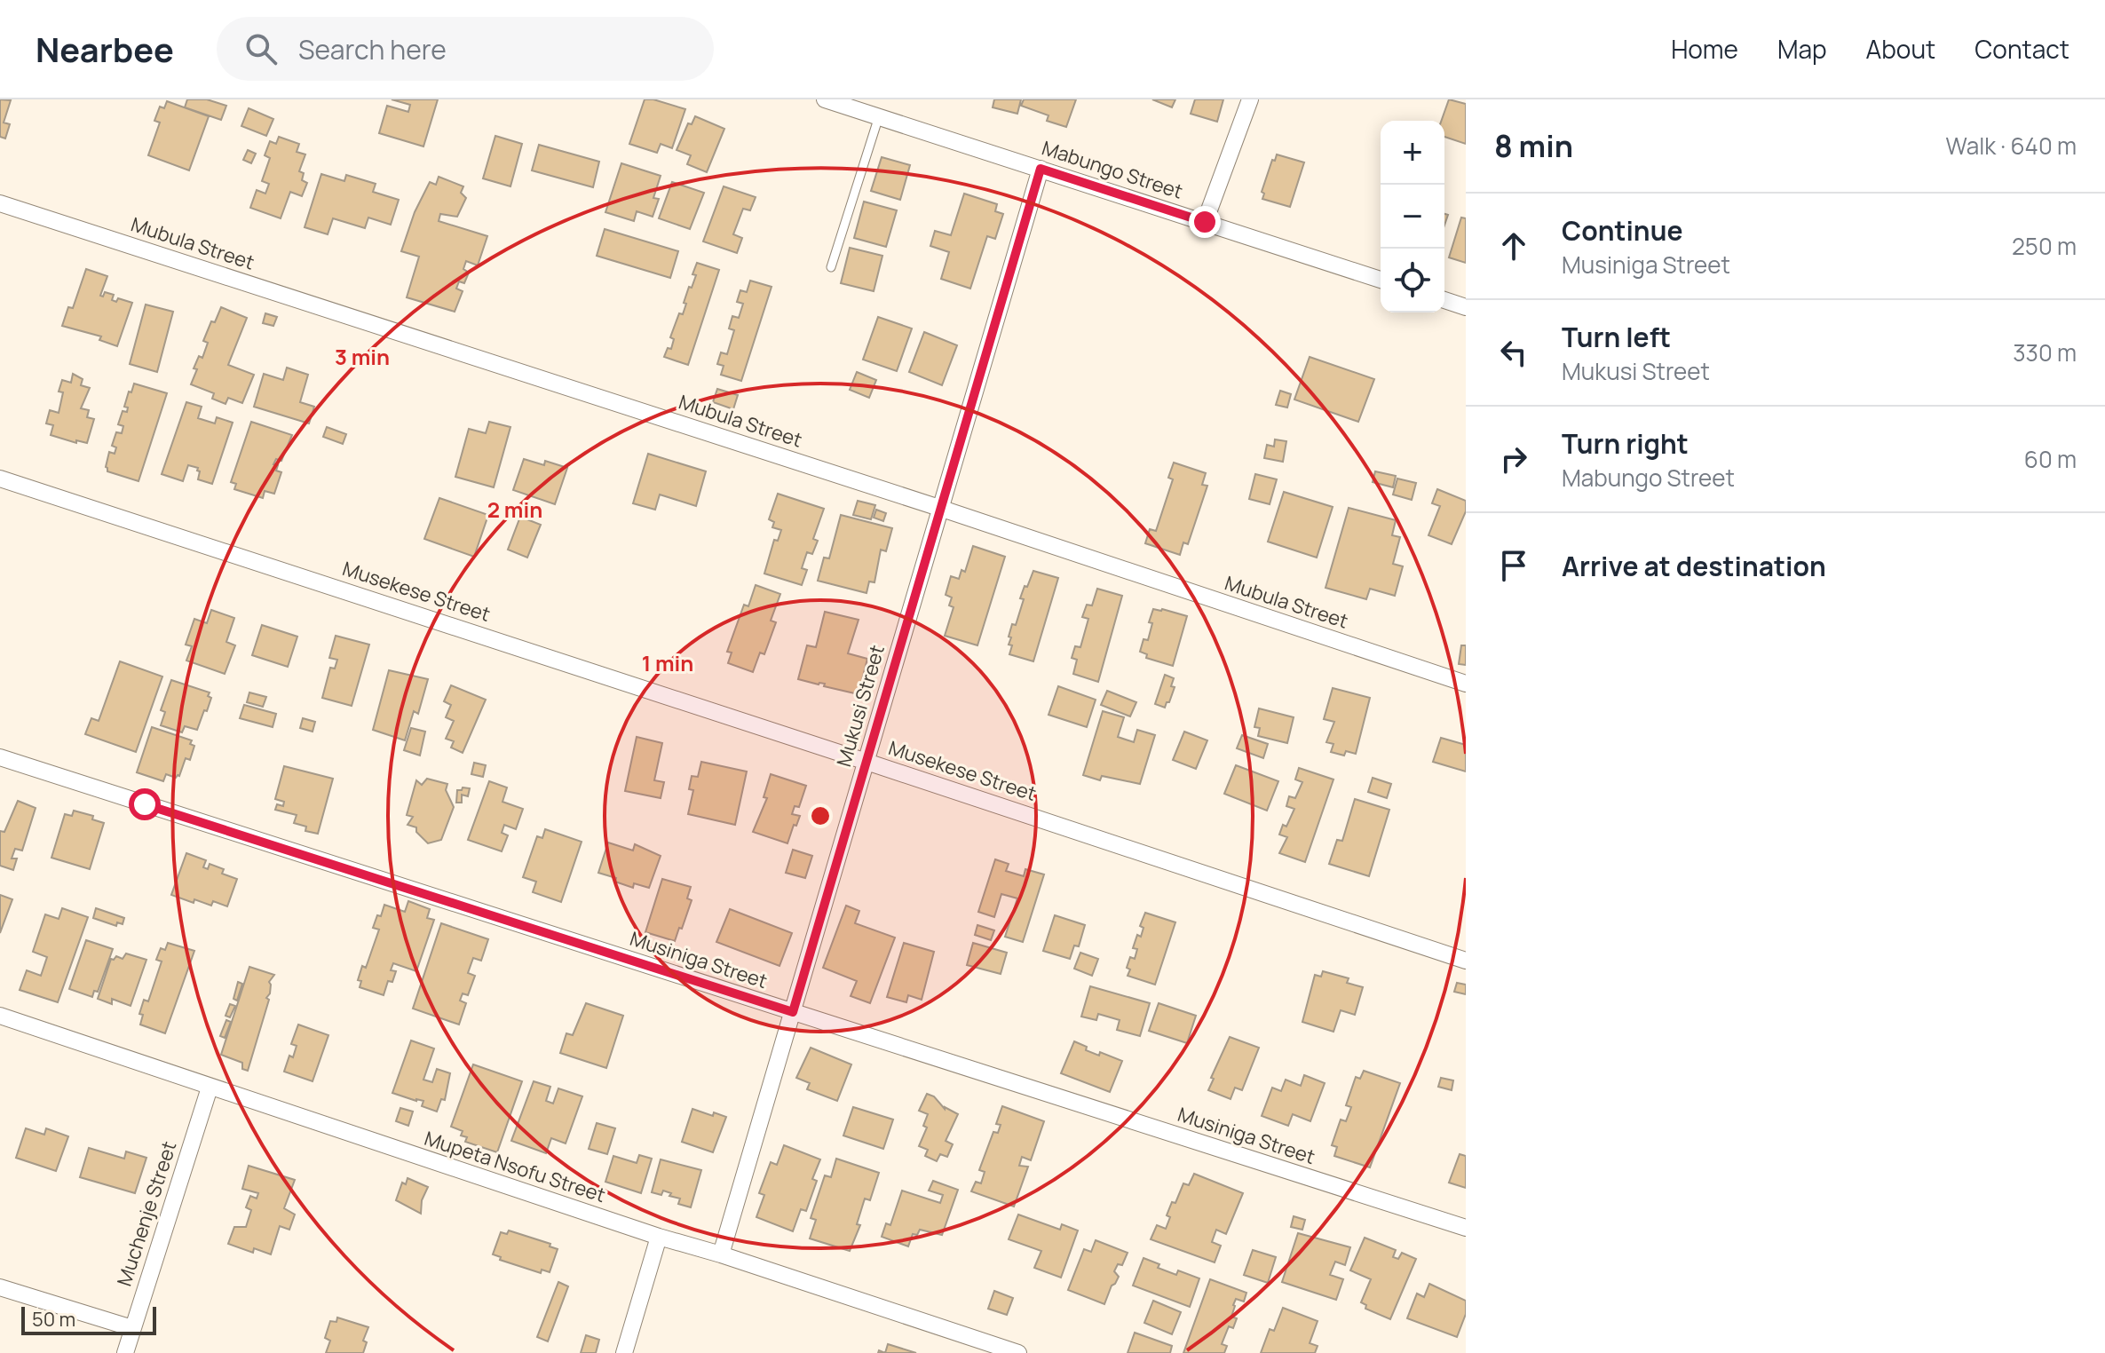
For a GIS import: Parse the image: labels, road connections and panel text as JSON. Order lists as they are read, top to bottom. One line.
{"streets":{"street":["Mabungo Street","Mubula Street","Musekese Street","Mukusi Street","Musiniga Street","Mupeta Nsofu Street","Muchenje Street"]},"crossings":[["Mabungo Street","Mukusi Street"],["Mubula Street","Mukusi Street"],["Musekese Street","Mukusi Street"],["Mukusi Street","Musiniga Street"],["Mukusi Street","Mupeta Nsofu Street"],["Mupeta Nsofu Street","Muchenje Street"]],"scale_bar":"50 m","page":{"header":"Nearbee","search":"Search here","nav":["Home","Map","About","Contact"],"heading":["8 min","Walk · 640 m"],"map_buttons":["+","−"],"list":[["Continue","Musiniga Street","250 m"],["Turn left","Mukusi Street","330 m"],["Turn right","Mabungo Street","60 m"],"Arrive at destination"],"scale":"50 m"},"rings":["3 min","2 min","1 min"]}
